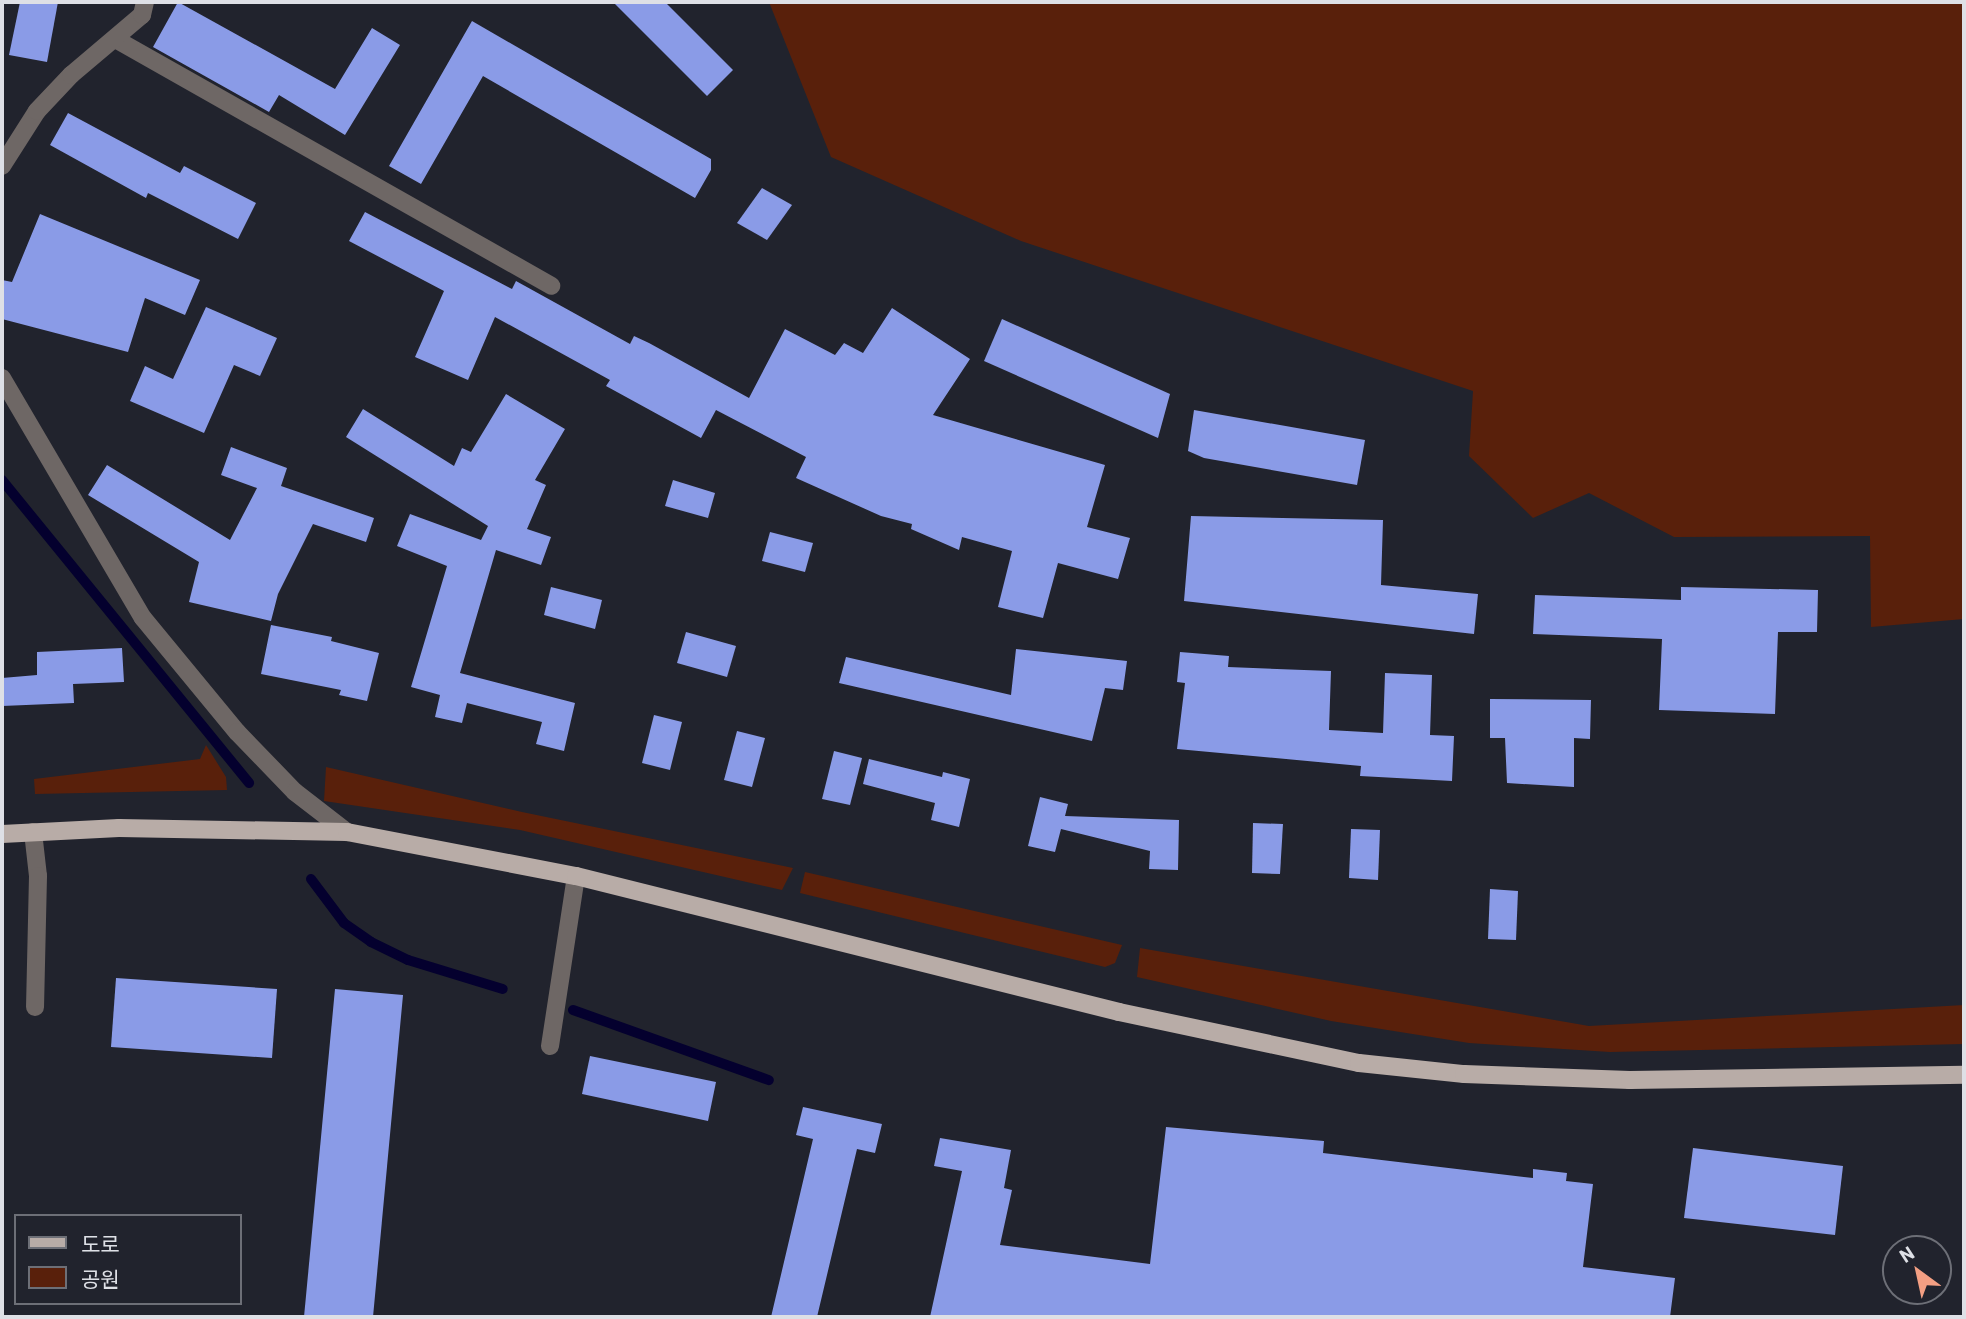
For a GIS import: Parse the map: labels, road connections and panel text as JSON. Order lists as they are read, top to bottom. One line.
{"legend":["도로","공원"],"north":"top left"}
